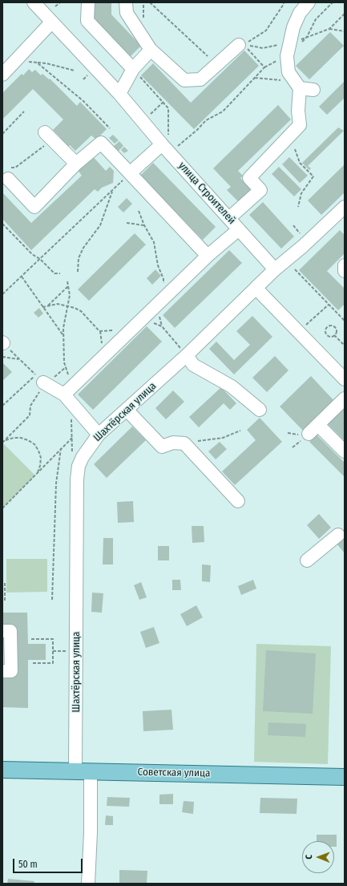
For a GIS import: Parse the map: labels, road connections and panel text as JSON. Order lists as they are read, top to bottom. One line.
{"streets":{"main road":["Советская улица"],"street":["улица Строителей","Шахтёрская улица"]},"crossings":[["Шахтёрская улица","Советская улица"]],"scale_bar":"50 m","north":"left"}
